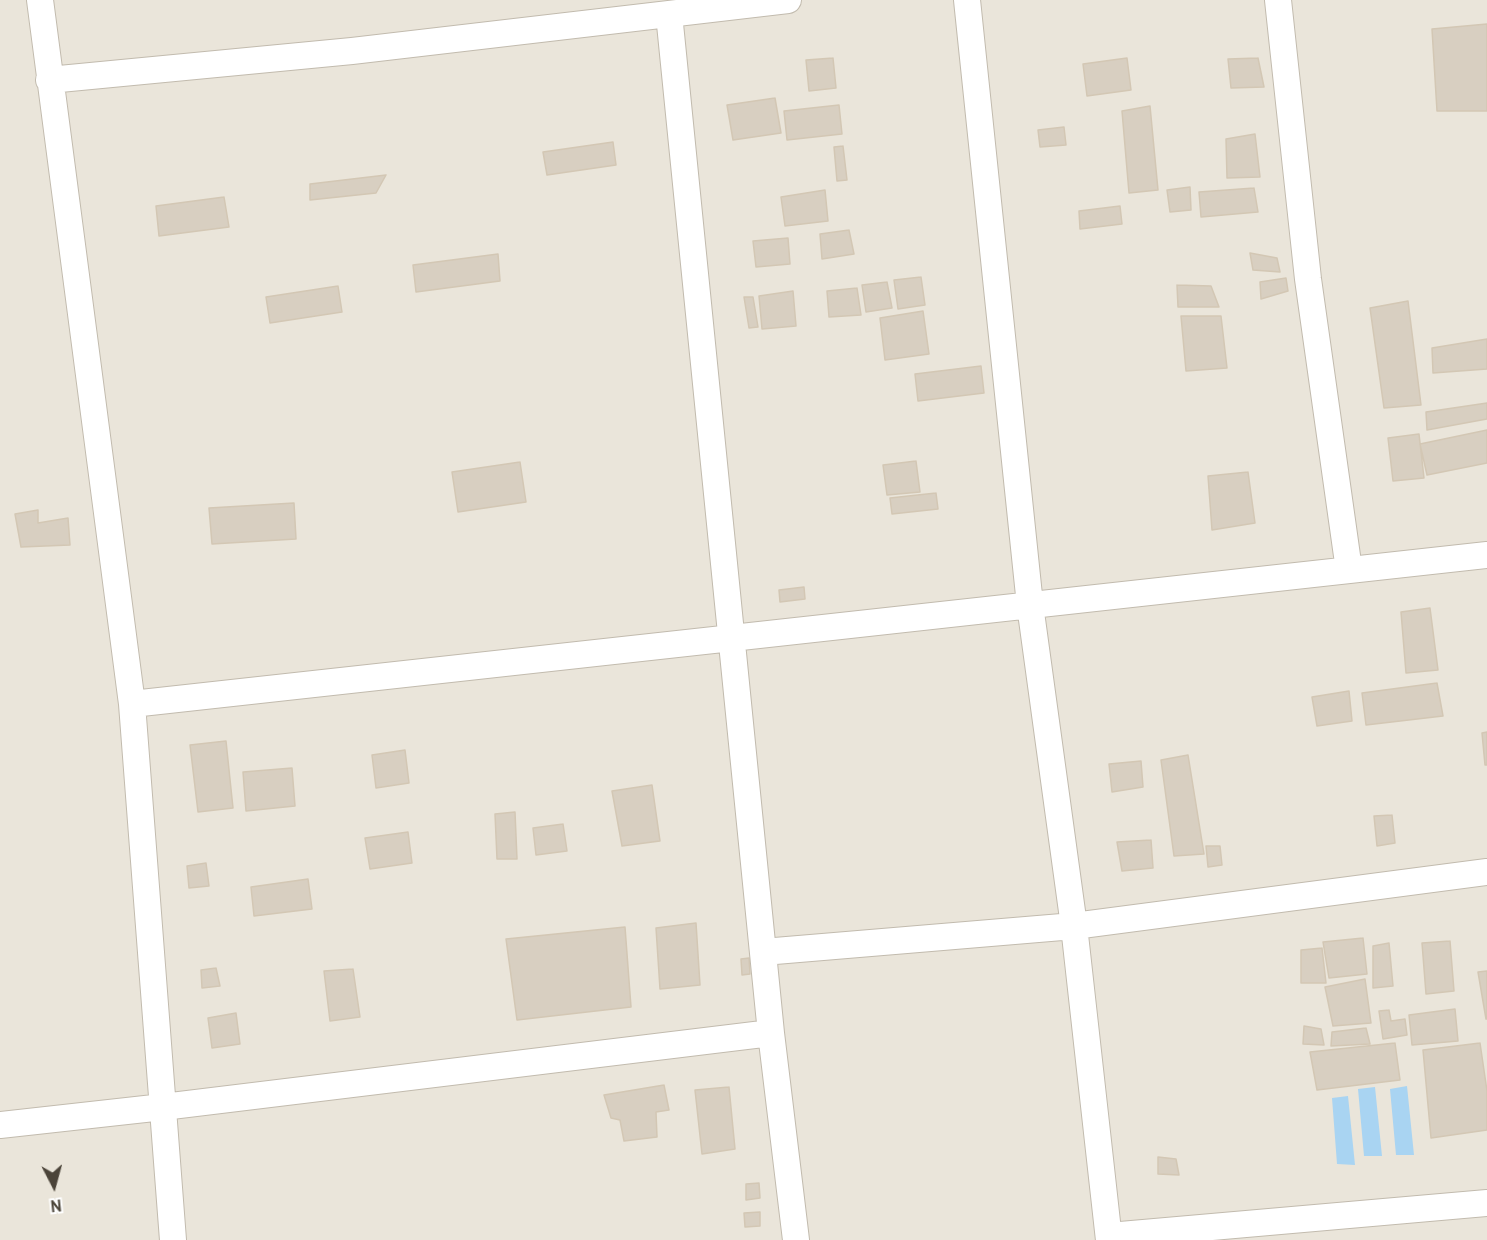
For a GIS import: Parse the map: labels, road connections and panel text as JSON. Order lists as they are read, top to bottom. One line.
{"north":"bottom"}
